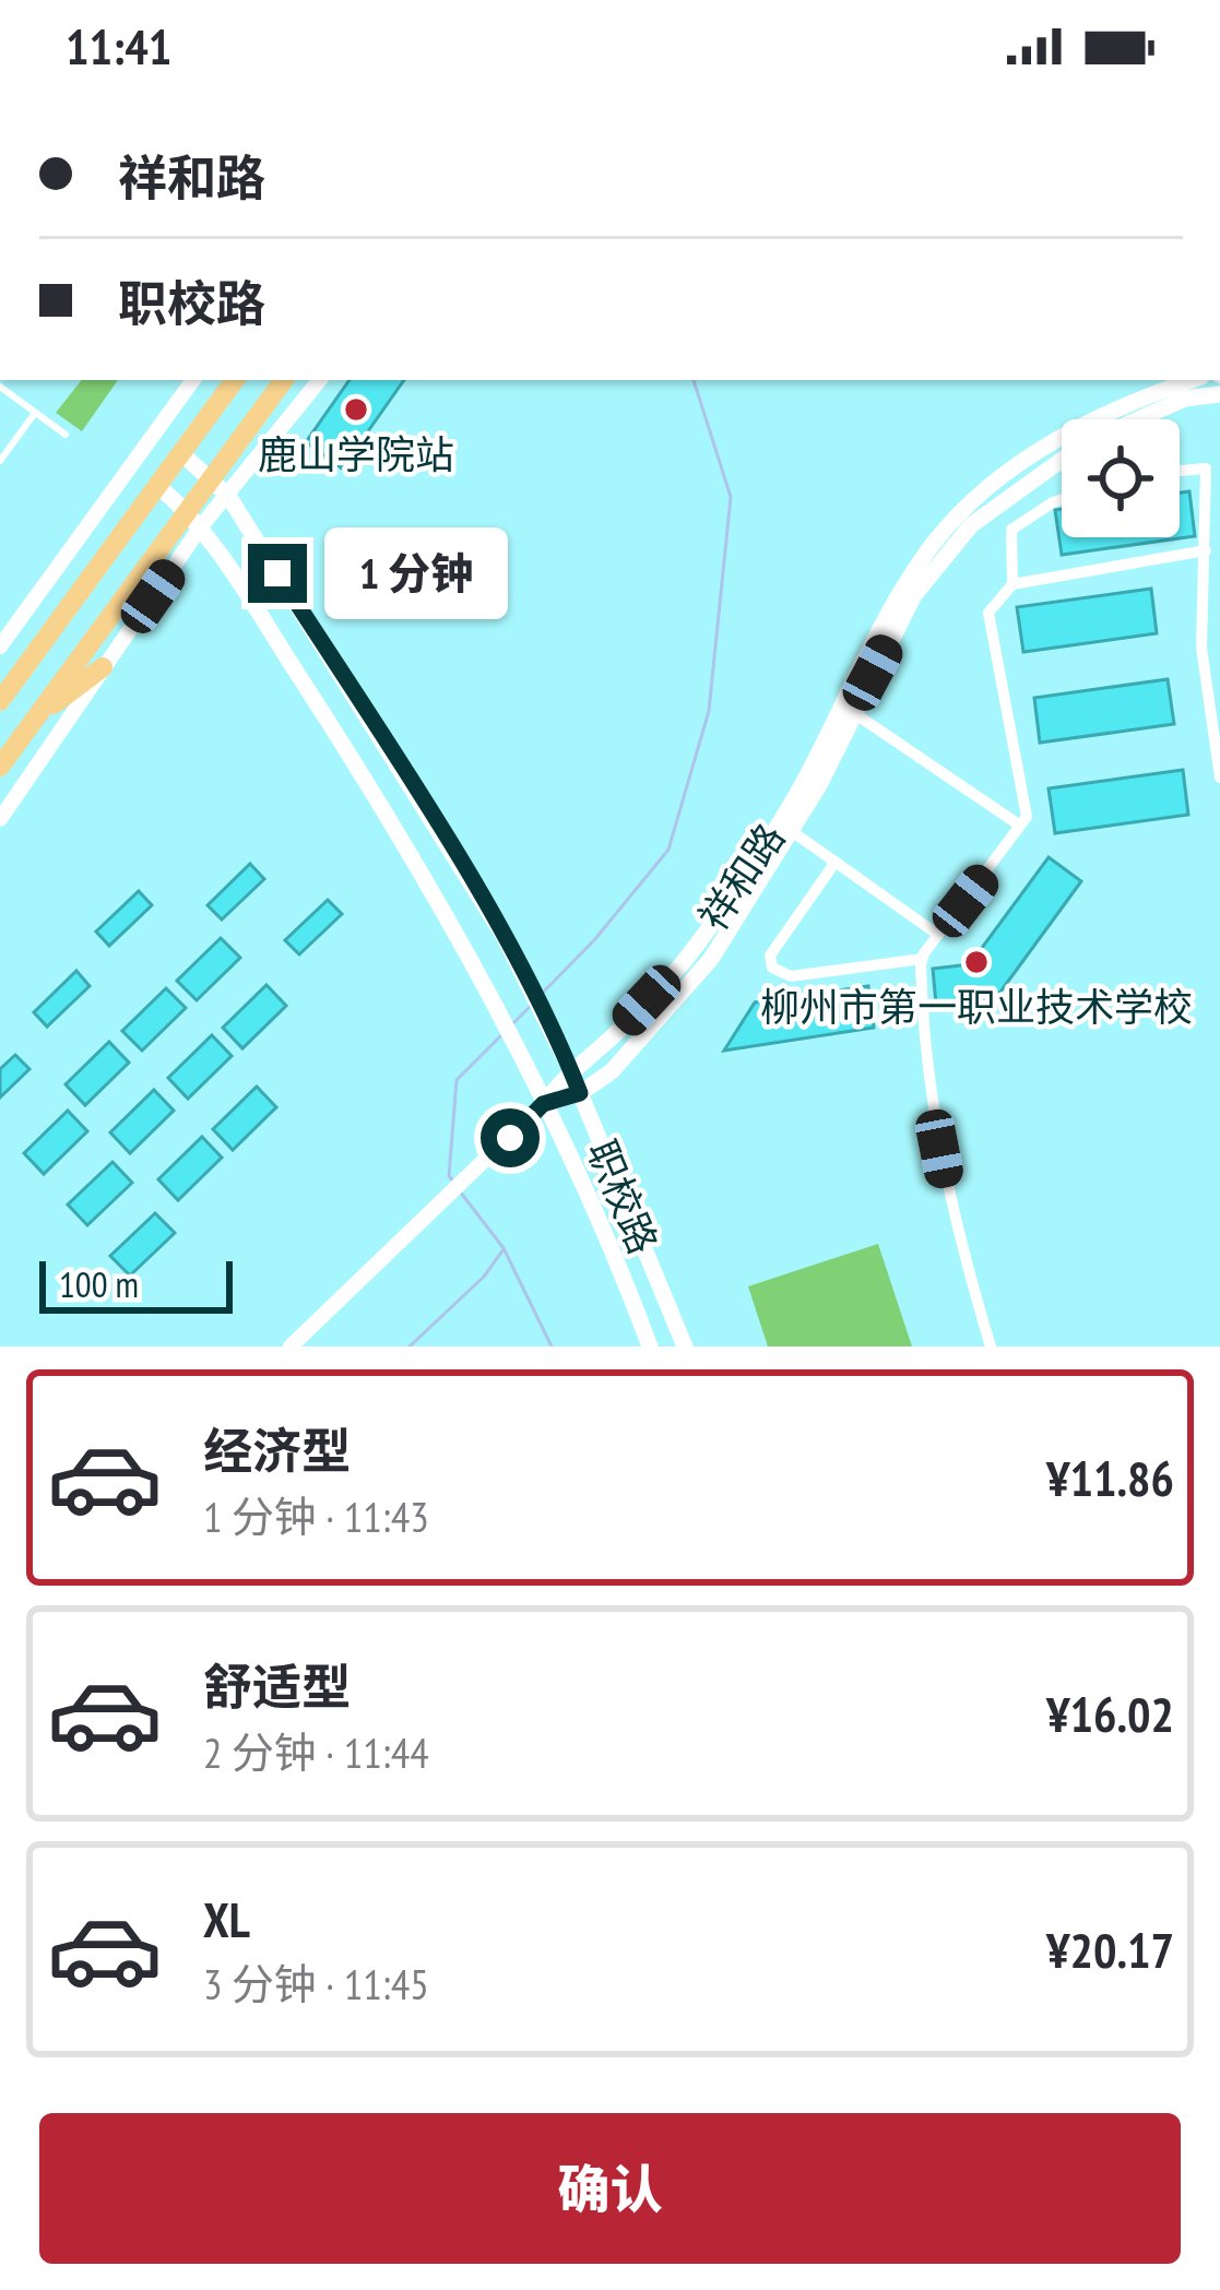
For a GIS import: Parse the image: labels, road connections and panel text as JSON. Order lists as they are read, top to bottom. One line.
{"streets":{"main road":["祥和路","职校路"]},"crossings":[["祥和路","职校路"]],"places":["鹿山学院站","柳州市第一职业技术学校"],"scale_bar":"100 m","page":{"status":"11:41","banner":["祥和路","职校路"],"bubble":"1 分钟","scale":"100 m","list":[{"name":"经济型","note":"1 分钟 · 11:43","value":"¥11.86"},{"name":"舒适型","note":"2 分钟 · 11:44","value":"¥16.02"},{"name":"XL","note":"3 分钟 · 11:45","value":"¥20.17"}],"buttons":"确认"}}
